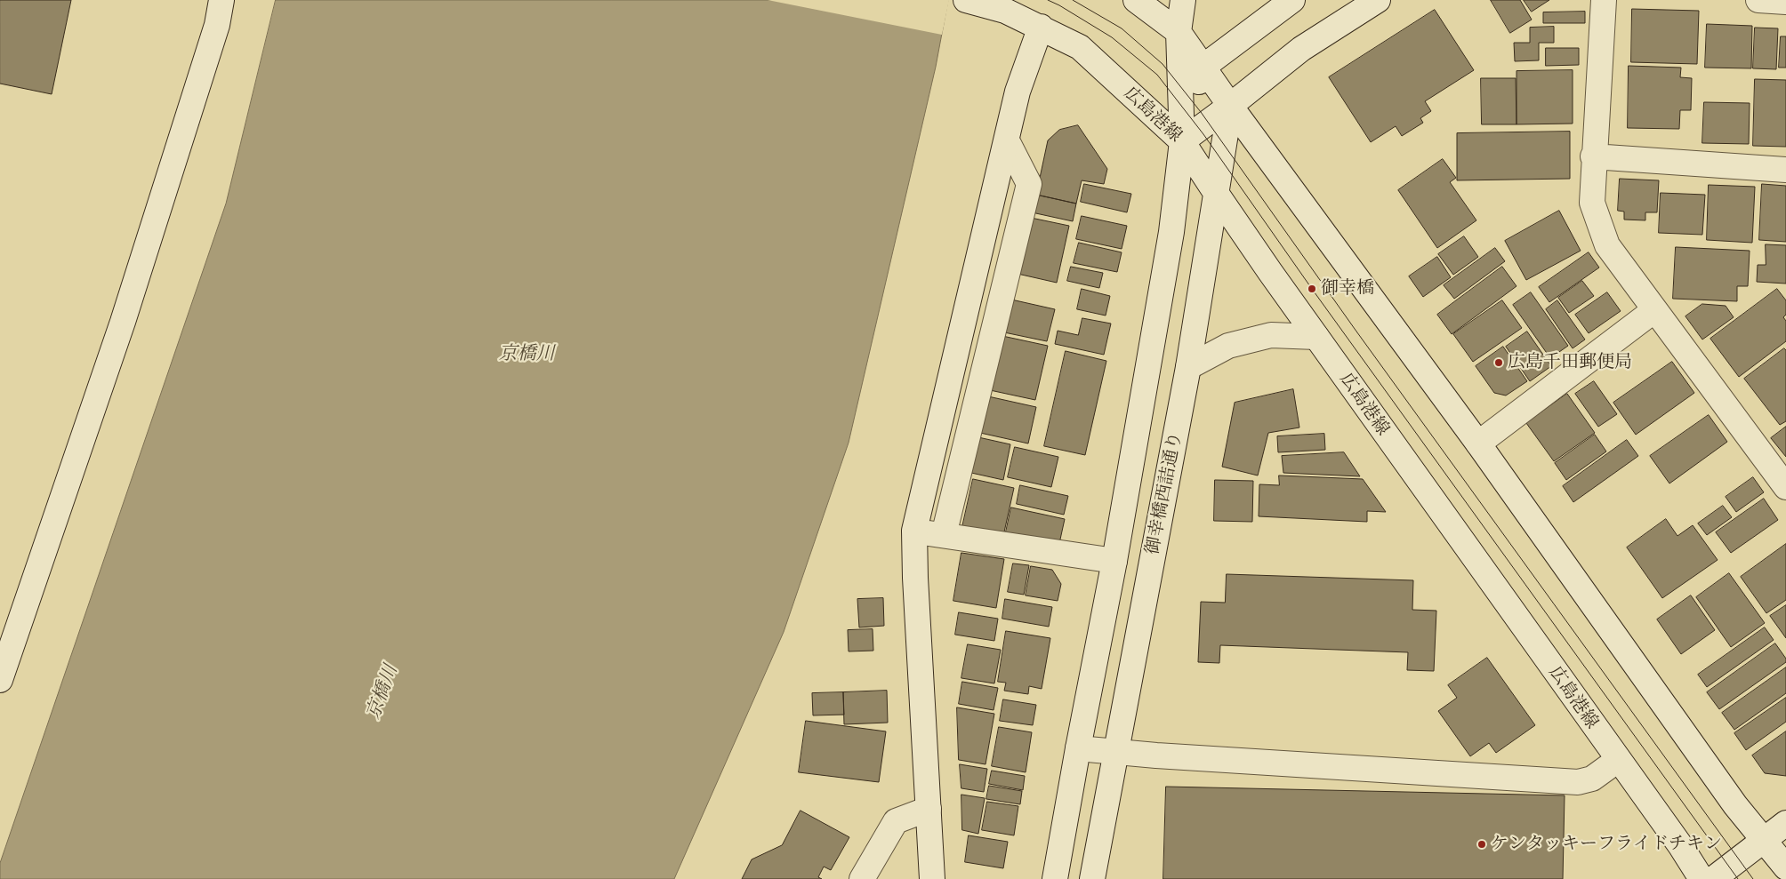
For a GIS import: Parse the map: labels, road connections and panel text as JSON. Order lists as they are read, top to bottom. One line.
{"streets":{"street":["広島港線","御幸橋西詰通り"]},"crossings":[["広島港線","御幸橋西詰通り"]],"water":["京橋川"],"places":["御幸橋","広島千田郵便局","ケンタッキーフライドチキン"]}
